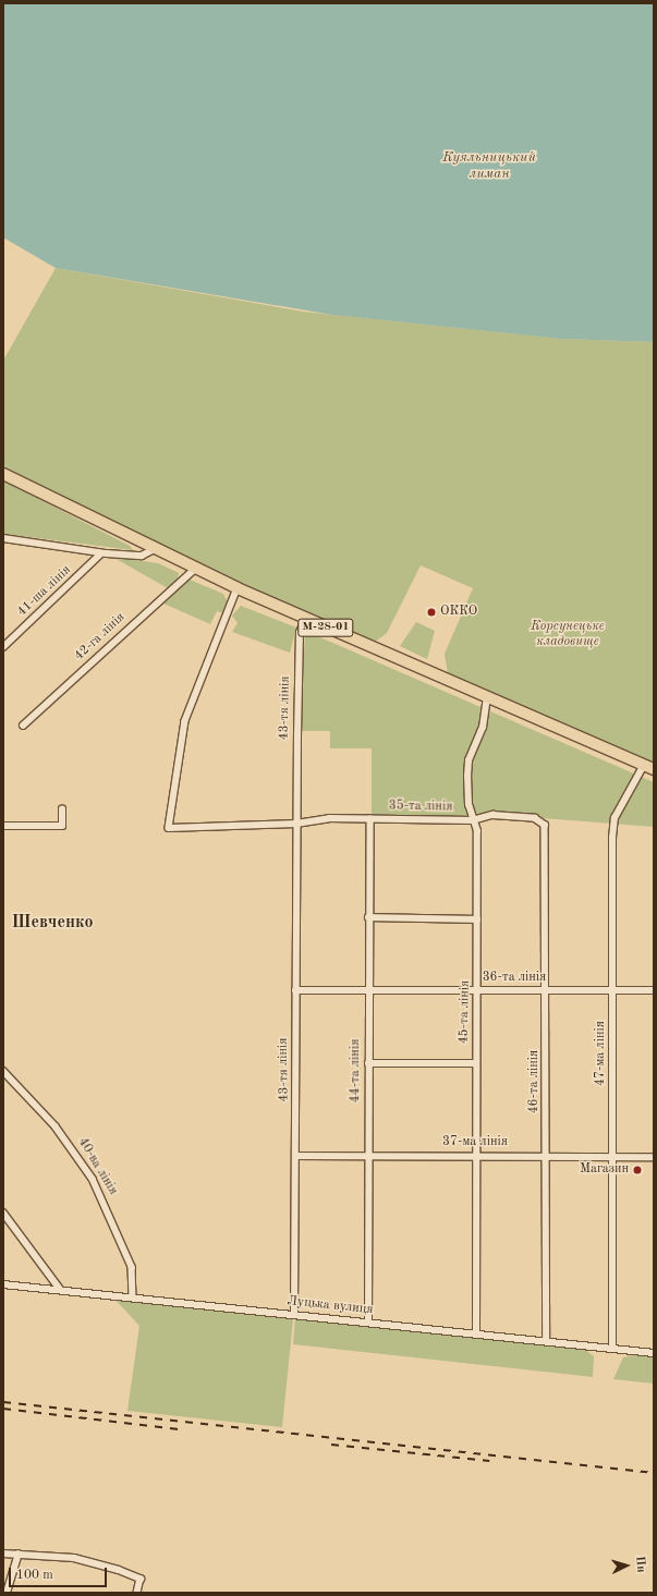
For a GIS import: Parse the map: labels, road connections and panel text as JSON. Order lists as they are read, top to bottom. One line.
{"streets":{"highway":["М-28-01"],"street":["41-ша лінія","42-га лінія","43-тя лінія","35-та лінія","36-та лінія","45-та лінія","47-ма лінія","44-та лінія","46-та лінія","37-ма лінія","40-ва лінія","Луцька вулиця"]},"crossings":[["М-28-01","42-га лінія"],["М-28-01","43-тя лінія"],["М-28-01","45-та лінія"],["М-28-01","47-ма лінія"],["43-тя лінія","35-та лінія"],["43-тя лінія","36-та лінія"],["43-тя лінія","37-ма лінія"],["43-тя лінія","Луцька вулиця"],["35-та лінія","45-та лінія"],["35-та лінія","44-та лінія"],["35-та лінія","46-та лінія"],["36-та лінія","45-та лінія"],["36-та лінія","47-ма лінія"],["36-та лінія","44-та лінія"],["36-та лінія","46-та лінія"],["45-та лінія","37-ма лінія"],["45-та лінія","Луцька вулиця"],["47-ма лінія","37-ма лінія"],["47-ма лінія","Луцька вулиця"],["44-та лінія","37-ма лінія"],["44-та лінія","Луцька вулиця"],["46-та лінія","37-ма лінія"],["46-та лінія","Луцька вулиця"],["40-ва лінія","Луцька вулиця"]],"districts":["Шевченко"],"water":["Куяльницький лиман"],"parks":["Корсунецьке кладовище"],"places":["ОККО","Магазин"],"scale_bar":"100 m","north":"right"}
